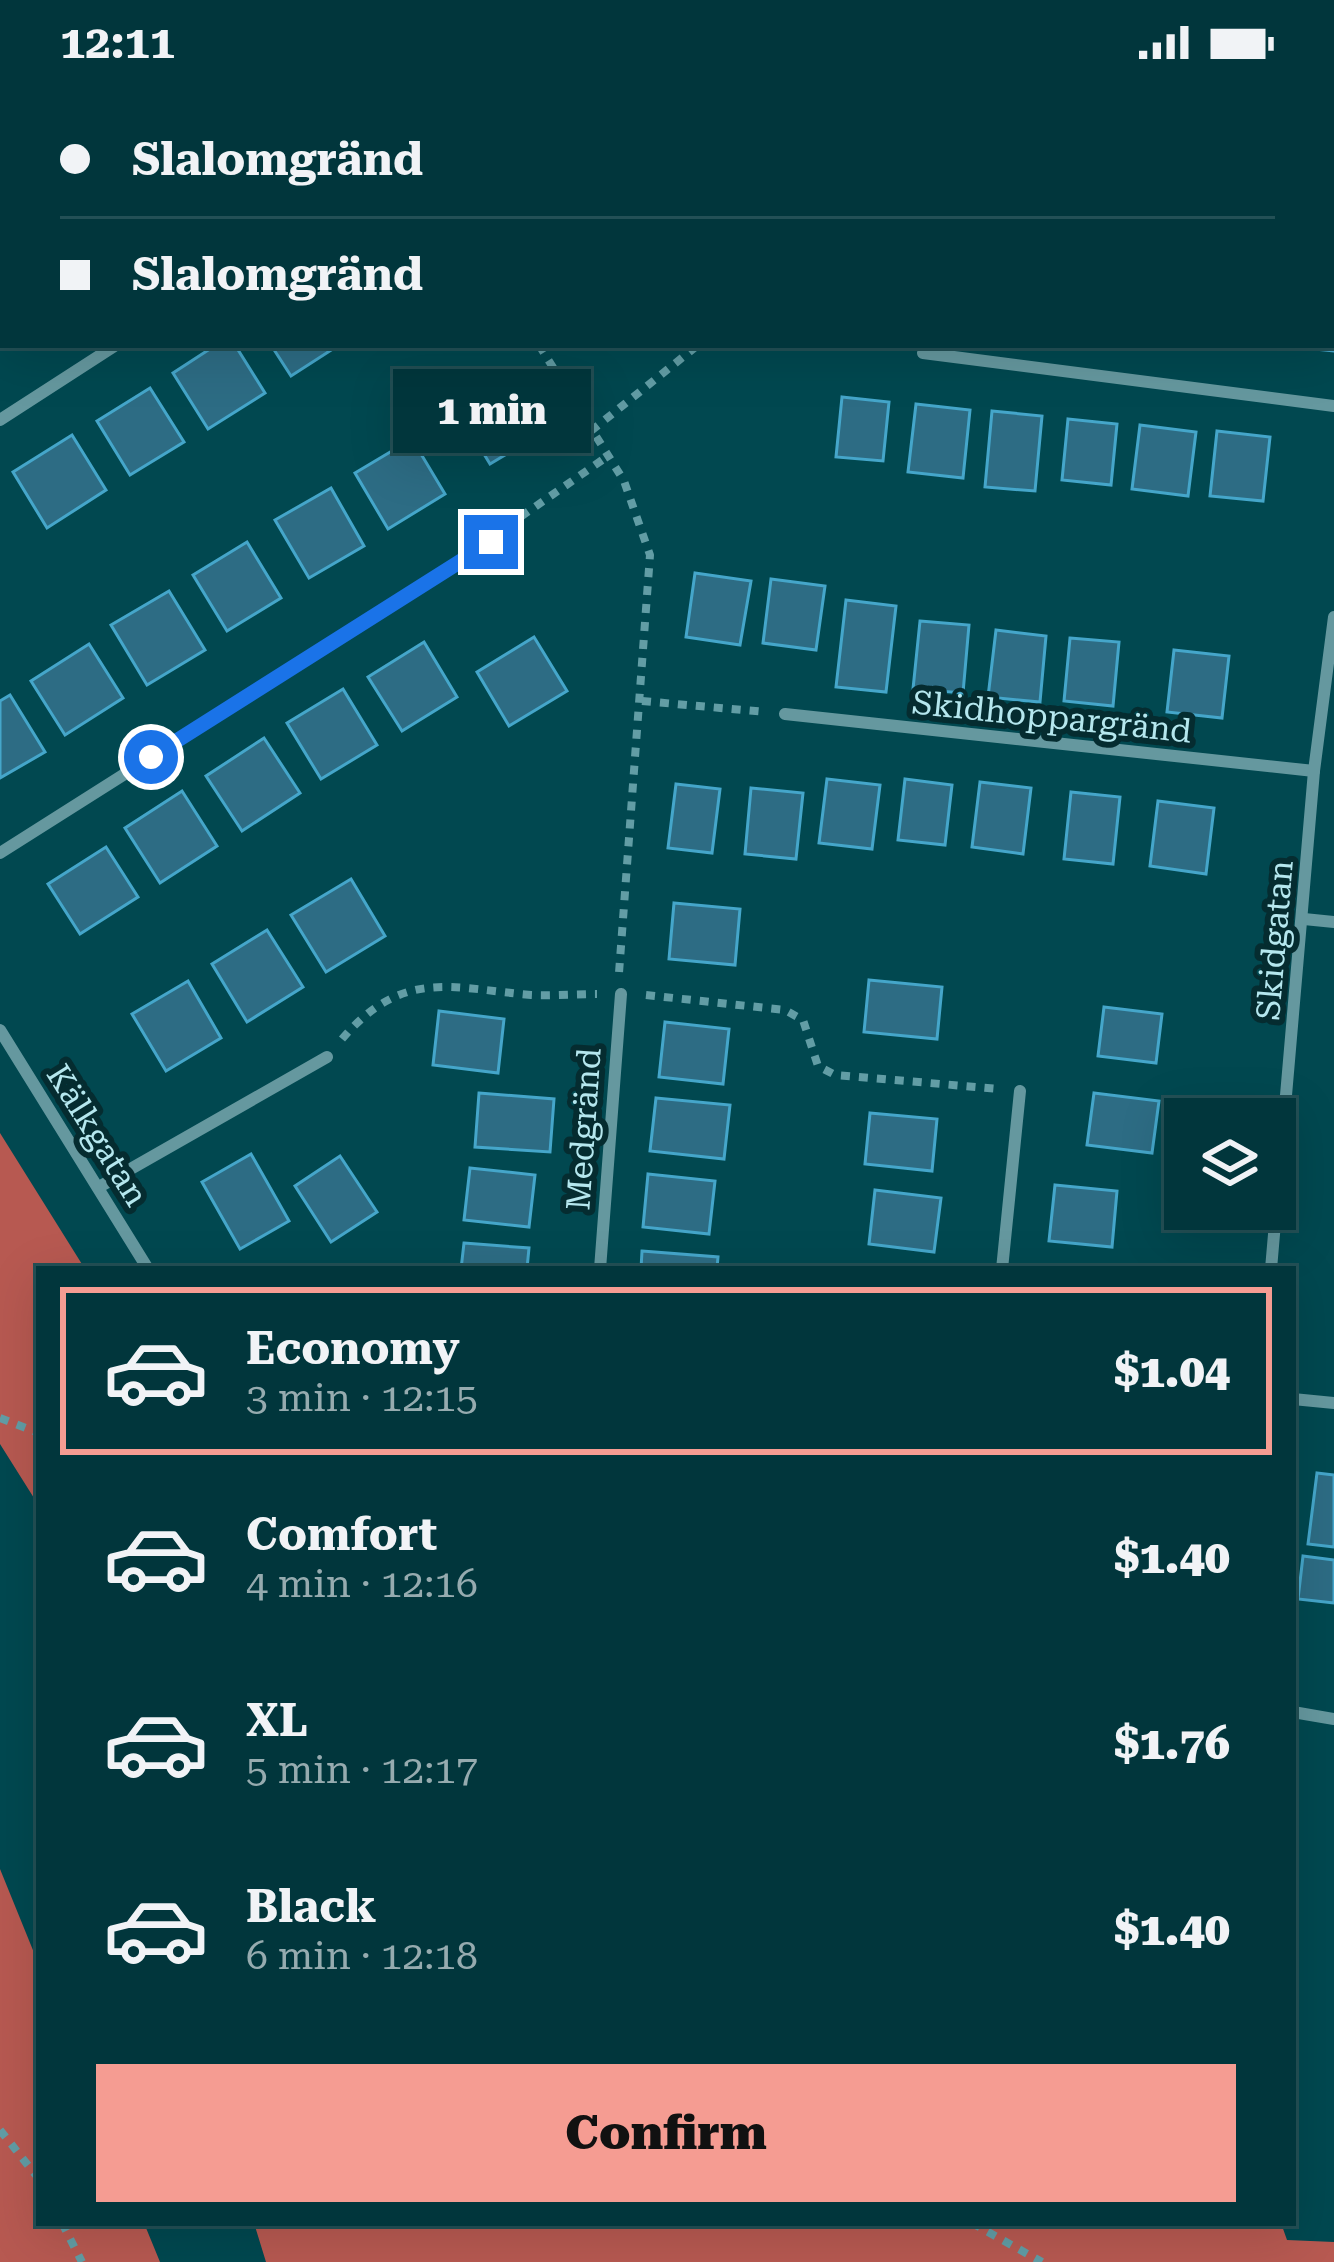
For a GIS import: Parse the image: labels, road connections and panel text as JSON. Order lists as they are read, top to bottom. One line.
{"streets":{"street":["Skidhoppargränd","Skidgatan","Medgränd","Kälkgatan"]},"crossings":[["Skidhoppargränd","Skidgatan"]],"page":{"status":"12:11","banner":["Slalomgränd","Slalomgränd"],"bubble":"1 min","list":[{"name":"Economy","note":"3 min · 12:15","value":"$1.04"},{"name":"Comfort","note":"4 min · 12:16","value":"$1.40"},{"name":"XL","note":"5 min · 12:17","value":"$1.76"},{"name":"Black","note":"6 min · 12:18","value":"$1.40"}],"buttons":"Confirm"}}
